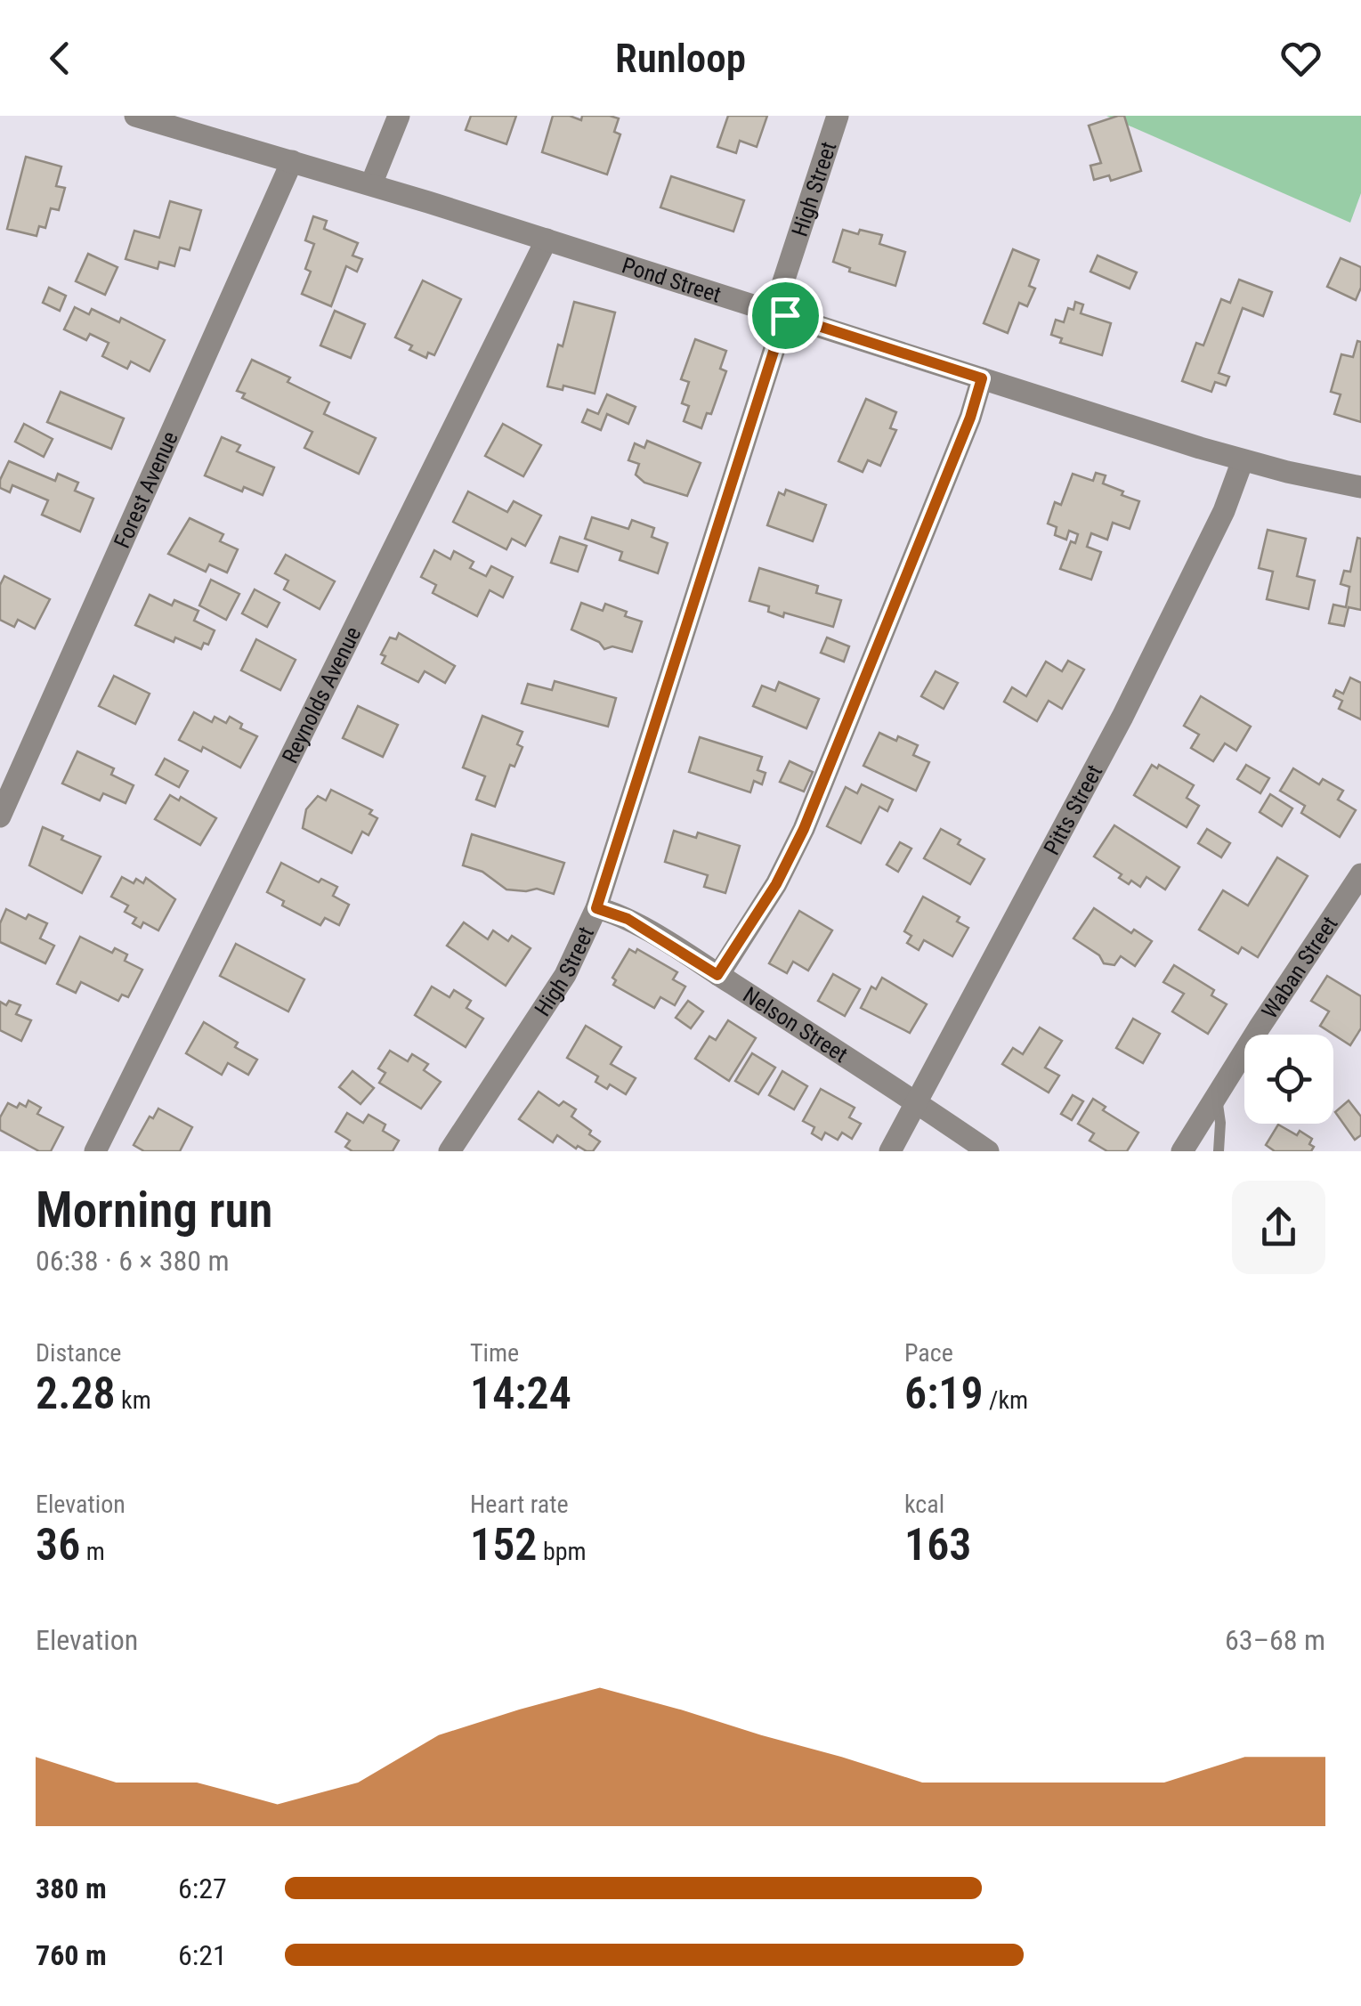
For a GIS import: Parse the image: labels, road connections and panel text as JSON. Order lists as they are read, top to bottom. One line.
{"streets":{"street":["High Street","Pond Street","Forest Avenue","Reynolds Avenue","Pitts Street","Waban Street","Nelson Street"]},"crossings":[["High Street","Pond Street"],["High Street","Nelson Street"],["Pond Street","Forest Avenue"],["Pond Street","Reynolds Avenue"],["Pond Street","Pitts Street"],["Pitts Street","Nelson Street"]],"page":{"header":"Runloop","heading":["Morning run","06:38 · 6 × 380 m"],"stats":[["Distance","2.28 km"],["Time","14:24"],["Pace","6:19 /km"],["Elevation","36 m"],["Heart rate","152 bpm"],["kcal","163"]],"chart":["Elevation","63–68 m"],"list":[{"name":"380 m","note":"6:27"},{"name":"760 m","note":"6:21"}]}}
